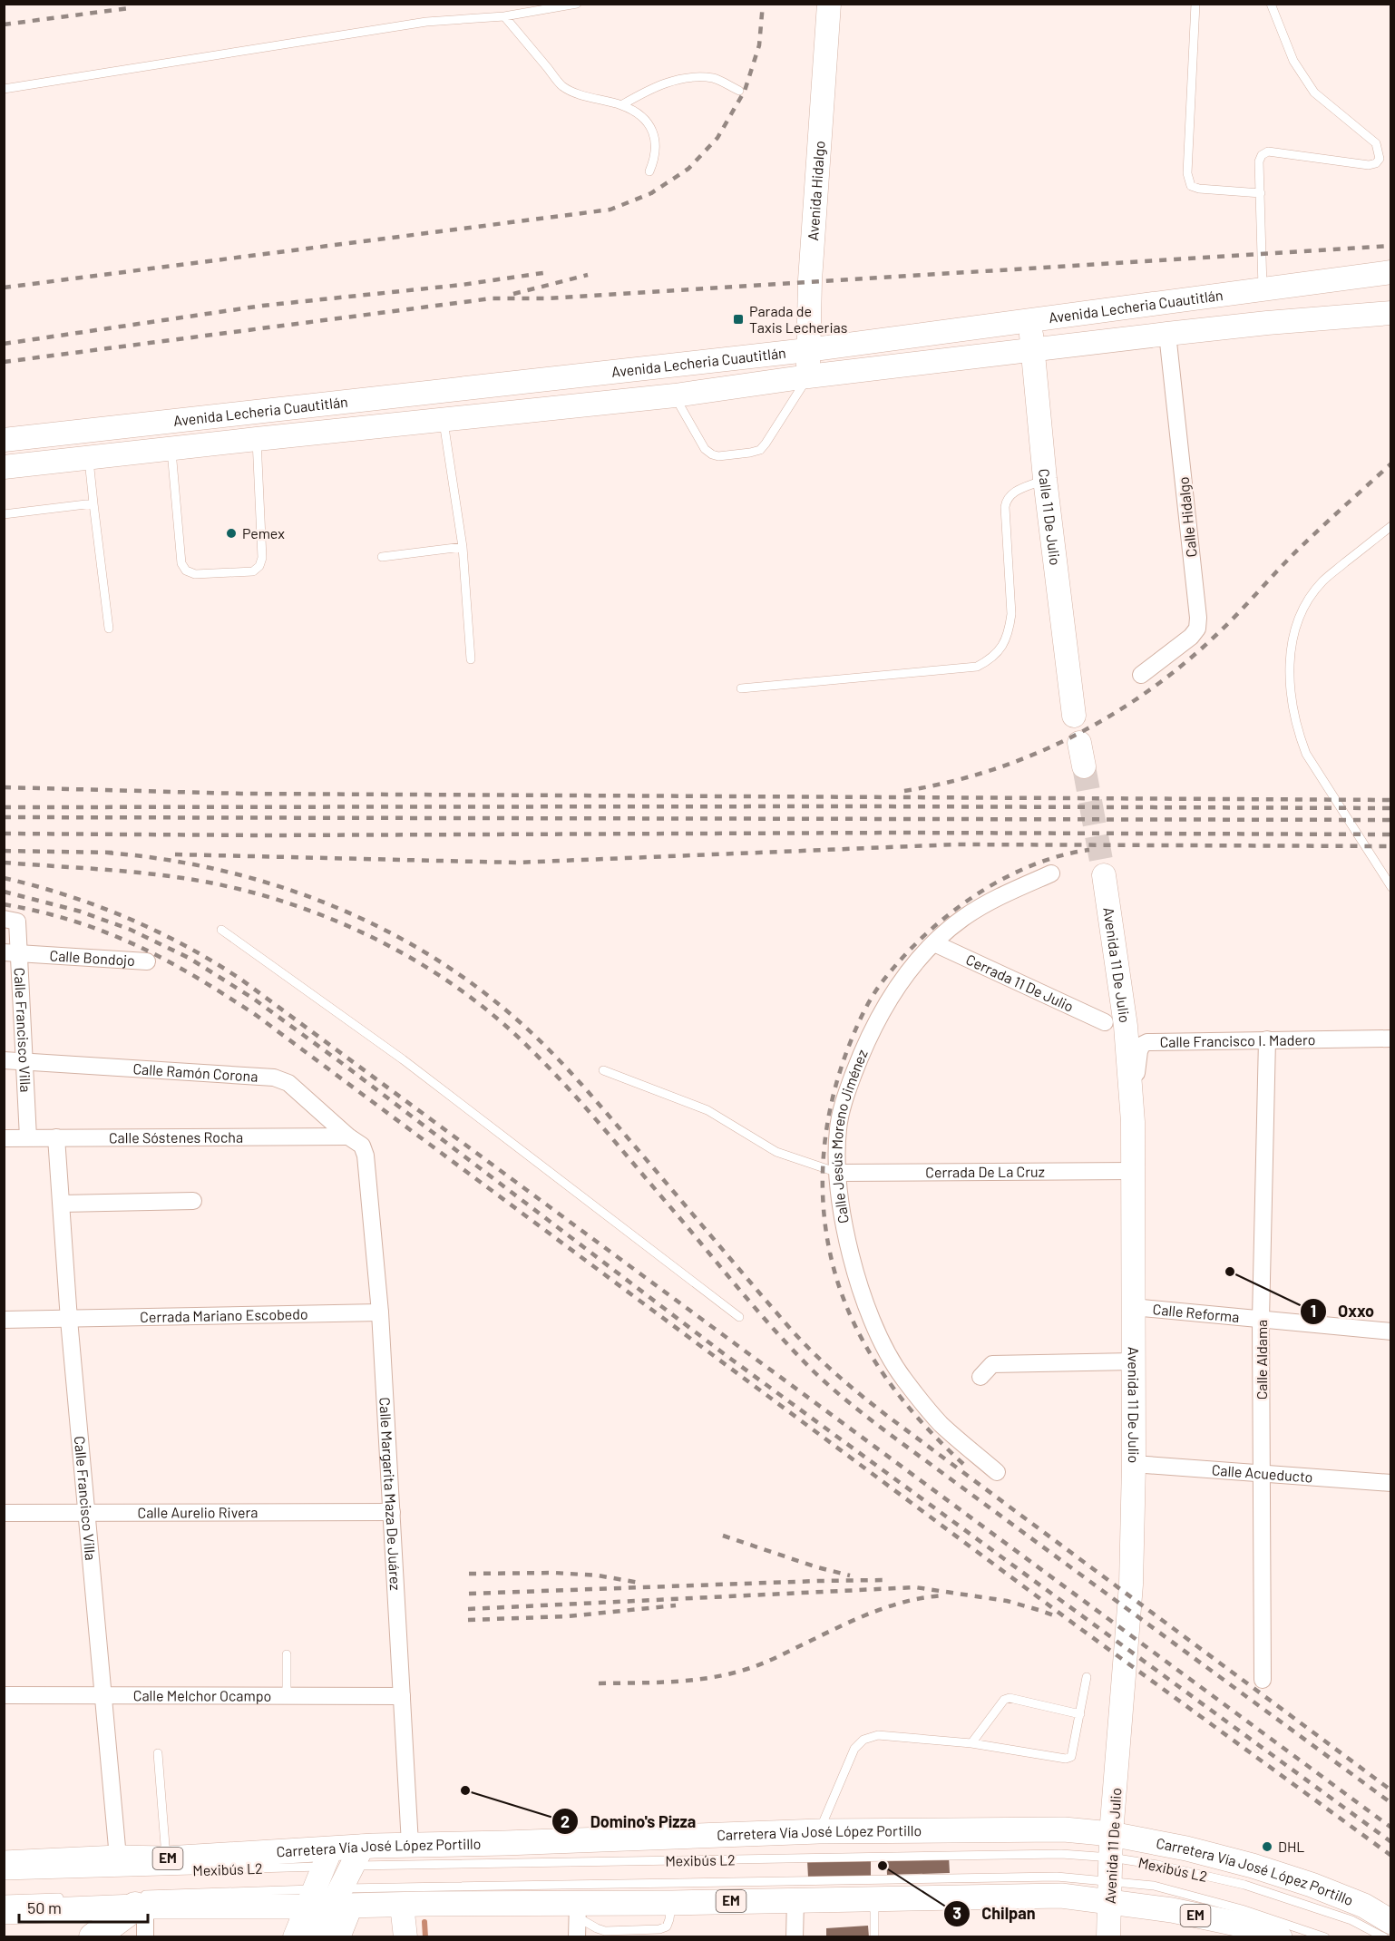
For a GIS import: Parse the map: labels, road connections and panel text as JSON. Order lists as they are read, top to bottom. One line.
{"streets":{"main road":["Avenida Hidalgo","Avenida Lecheria Cuautitlán","Calle 11 De Julio","Avenida 11 De Julio","Carretera Vía José López Portillo","EM"],"street":["Calle Hidalgo","Calle Bondojo","Cerrada 11 De Julio","Calle Francisco Villa","Calle Francisco I. Madero","Calle Ramón Corona","Calle Sóstenes Rocha","Calle Jesús Moreno Jiménez","Cerrada De La Cruz","Calle Reforma","Cerrada Mariano Escobedo","Calle Aldama","Calle Acueducto","Calle Margarita Maza De Juárez","Calle Aurelio Rivera","Calle Melchor Ocampo"],"lane":["Mexibús L2"]},"crossings":[["Avenida Hidalgo","Avenida Lecheria Cuautitlán"],["Avenida Lecheria Cuautitlán","Calle Hidalgo"],["Avenida Lecheria Cuautitlán","Calle 11 De Julio"],["Calle Bondojo","Calle Francisco Villa"],["Avenida 11 De Julio","Calle Francisco I. Madero"],["Avenida 11 De Julio","Cerrada De La Cruz"],["Avenida 11 De Julio","Calle Reforma"],["Avenida 11 De Julio","Calle Acueducto"],["Avenida 11 De Julio","Carretera Vía José López Portillo"],["Avenida 11 De Julio","Mexibús L2"],["Cerrada 11 De Julio","Calle Jesús Moreno Jiménez"],["Calle Francisco Villa","Calle Ramón Corona"],["Calle Francisco Villa","Calle Sóstenes Rocha"],["Calle Francisco Villa","Cerrada Mariano Escobedo"],["Calle Francisco Villa","Calle Aurelio Rivera"],["Calle Francisco Villa","Calle Melchor Ocampo"],["Calle Francisco Villa","Carretera Vía José López Portillo"],["Calle Francisco I. Madero","Calle Aldama"],["Calle Ramón Corona","Calle Sóstenes Rocha"],["Calle Ramón Corona","Calle Margarita Maza De Juárez"],["Calle Sóstenes Rocha","Calle Margarita Maza De Juárez"],["Calle Jesús Moreno Jiménez","Cerrada De La Cruz"],["Calle Reforma","Calle Aldama"],["Cerrada Mariano Escobedo","Calle Margarita Maza De Juárez"],["Calle Aldama","Calle Acueducto"],["Calle Margarita Maza De Juárez","Calle Aurelio Rivera"],["Calle Margarita Maza De Juárez","Calle Melchor Ocampo"],["Calle Margarita Maza De Juárez","Carretera Vía José López Portillo"],["Carretera Vía José López Portillo","Mexibús L2"]],"places":{"transit":["Parada de Taxis Lecherias"],"other":["Pemex","Oxxo","Domino's Pizza","DHL","Chilpan"]},"scale_bar":"50 m"}
